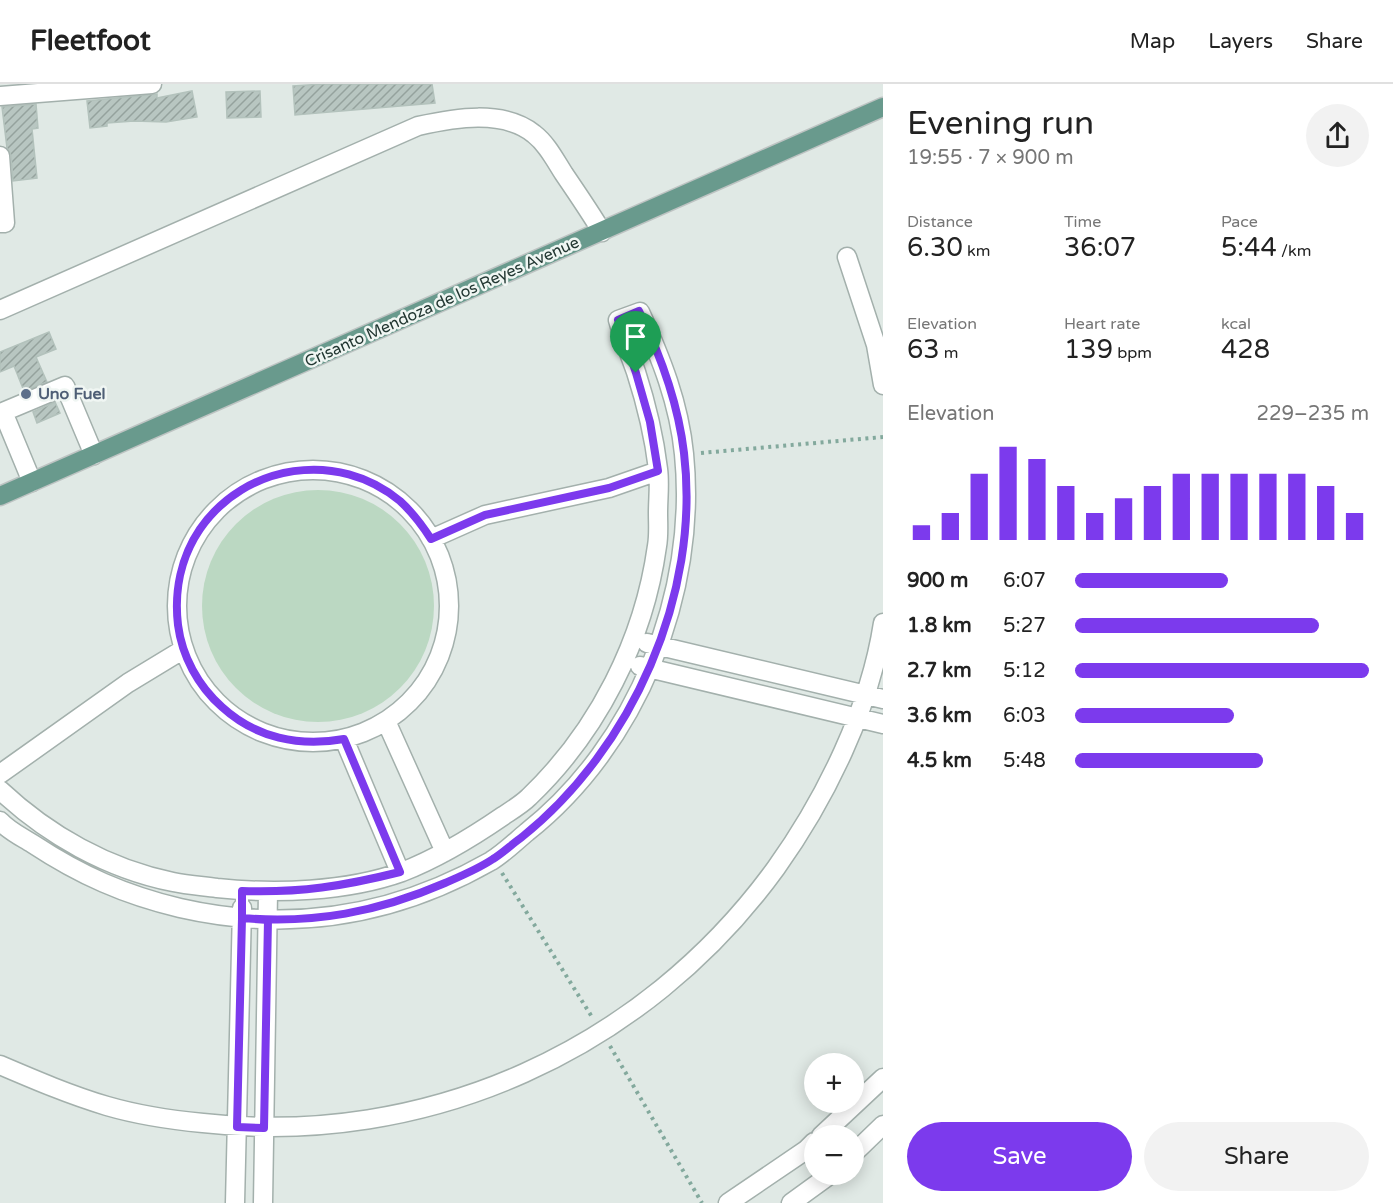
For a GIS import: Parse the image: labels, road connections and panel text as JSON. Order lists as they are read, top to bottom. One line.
{"streets":{"main road":["Crisanto Mendoza de los Reyes Avenue"]},"places":["Uno Fuel"],"page":{"header":"Fleetfoot","nav":["Map","Layers","Share"],"heading":["Evening run","19:55 · 7 × 900 m"],"stats":[["Distance","6.30 km"],["Time","36:07"],["Pace","5:44 /km"],["Elevation","63 m"],["Heart rate","139 bpm"],["kcal","428"]],"chart":["Elevation","229–235 m"],"list":[{"name":"900 m","note":"6:07"},{"name":"1.8 km","note":"5:27"},{"name":"2.7 km","note":"5:12"},{"name":"3.6 km","note":"6:03"},{"name":"4.5 km","note":"5:48"}],"map_buttons":["+","−"],"buttons":["Save","Share"]}}
